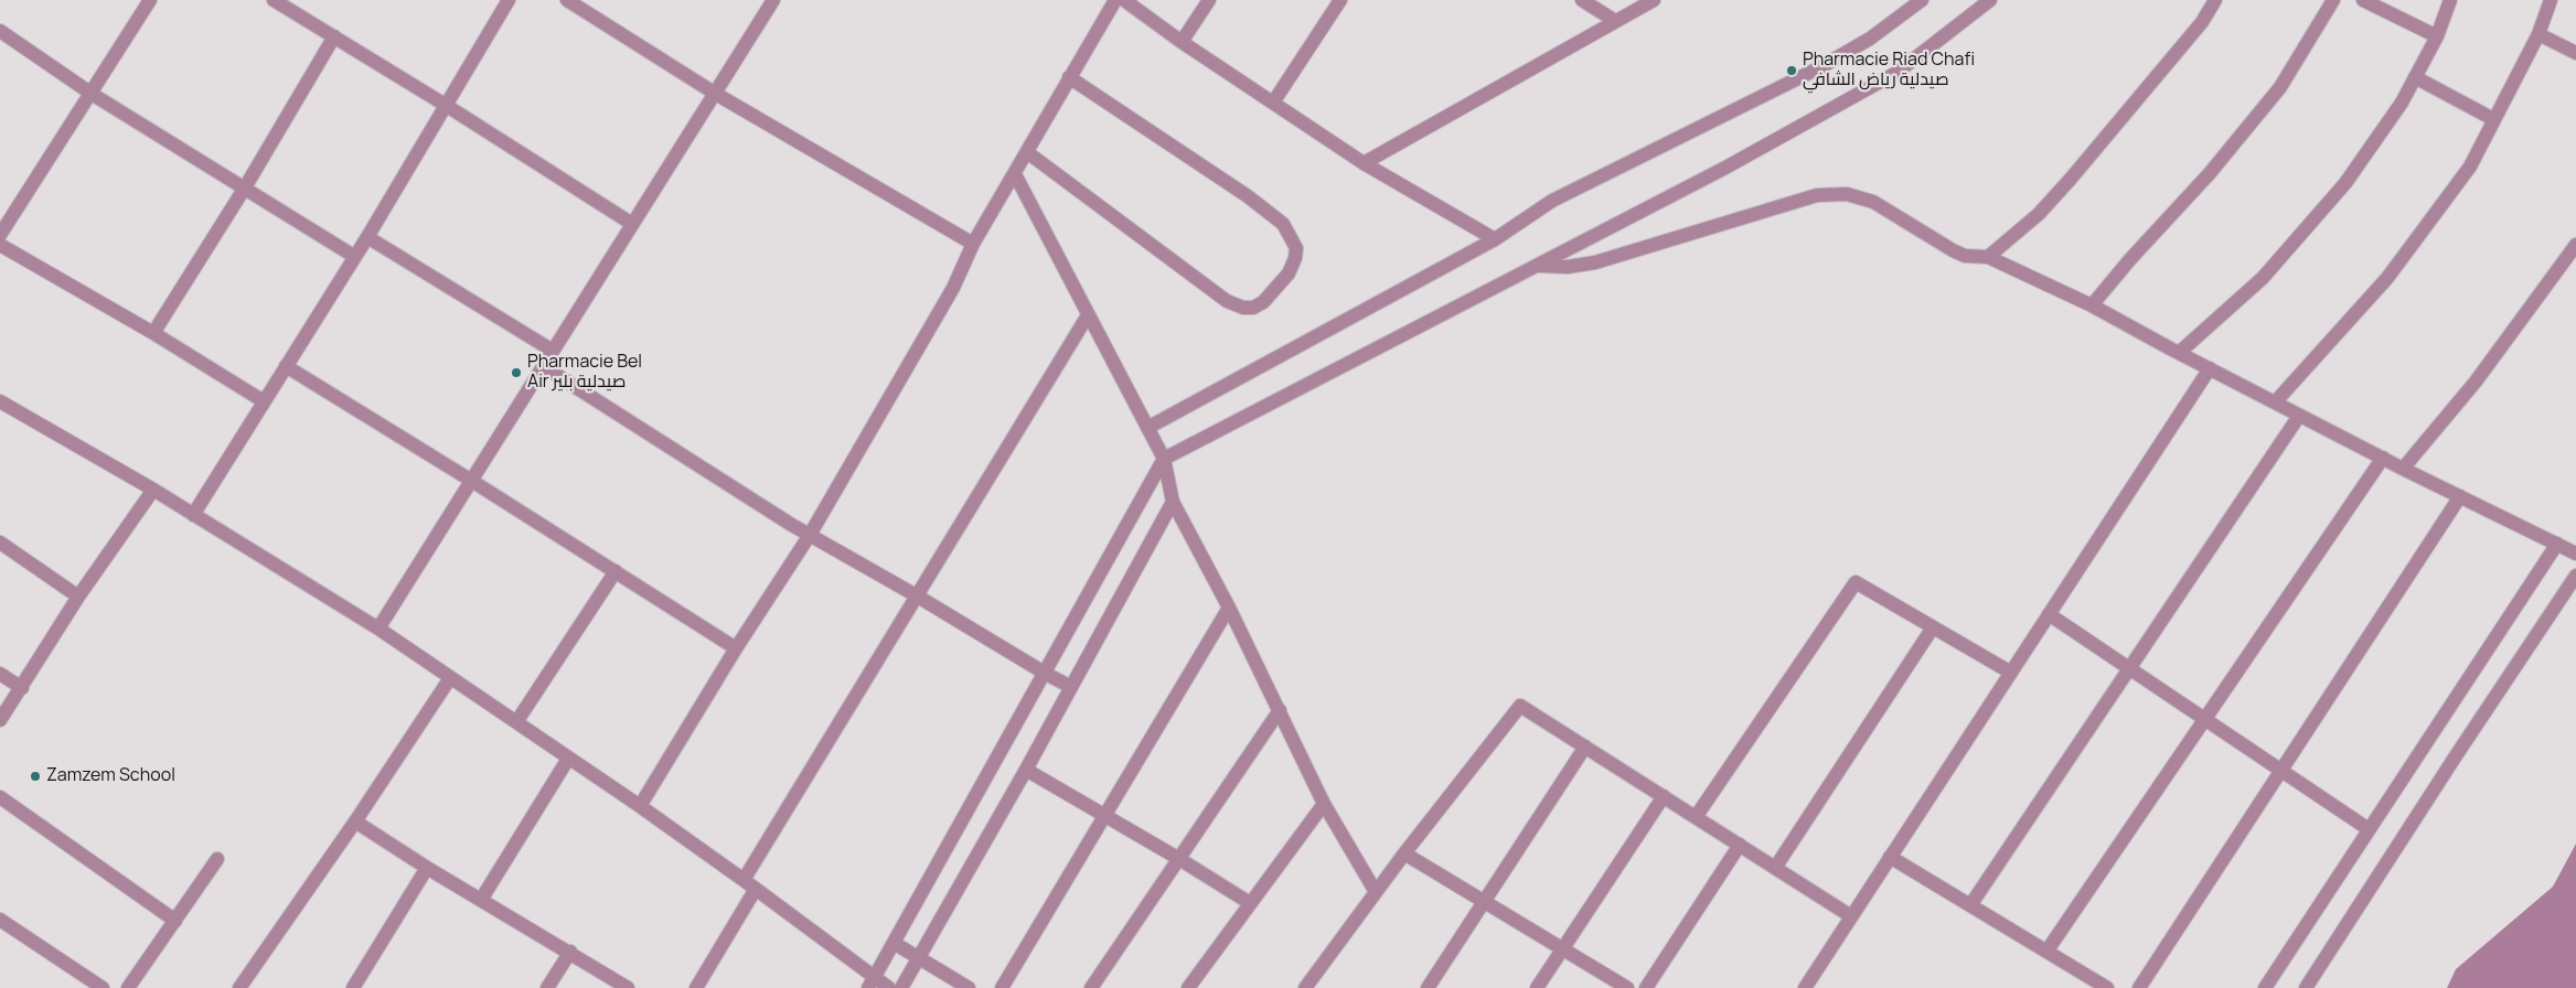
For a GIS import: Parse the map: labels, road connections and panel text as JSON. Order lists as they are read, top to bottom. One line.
{"places":["Pharmacie Riad Chafi صيدلية رياض الشافي","Pharmacie Bel Air صيدلية بلير","Zamzem School"]}
